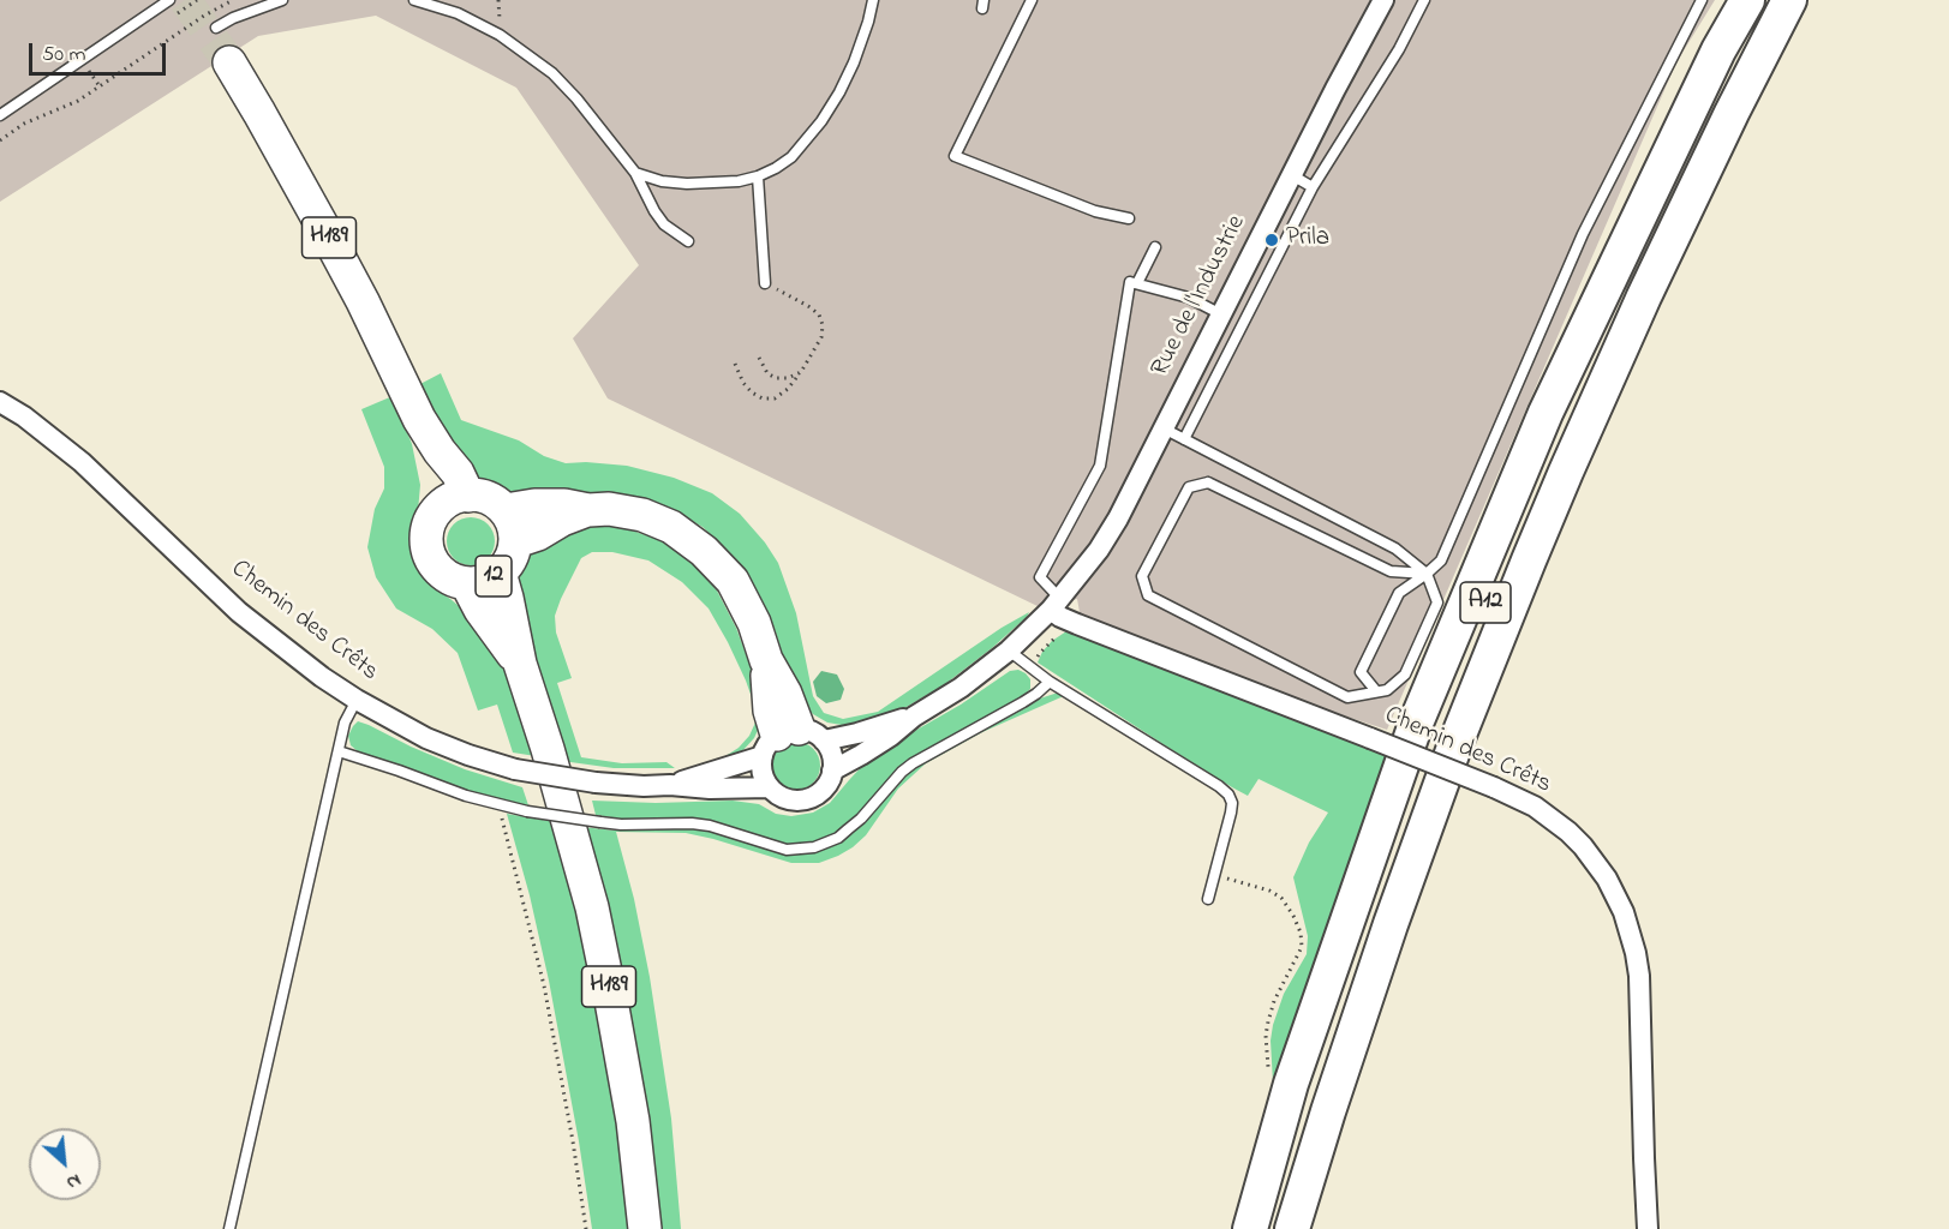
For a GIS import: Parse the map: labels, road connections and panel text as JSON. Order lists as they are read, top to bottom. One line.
{"streets":{"highway":["H189","12","A12"],"street":["Rue de l'Industrie","Chemin des Crêts"]},"crossings":[["H189","12"],["Rue de l'Industrie","Chemin des Crêts"]],"places":["Prila"],"scale_bar":"50 m","north":"bottom right"}
